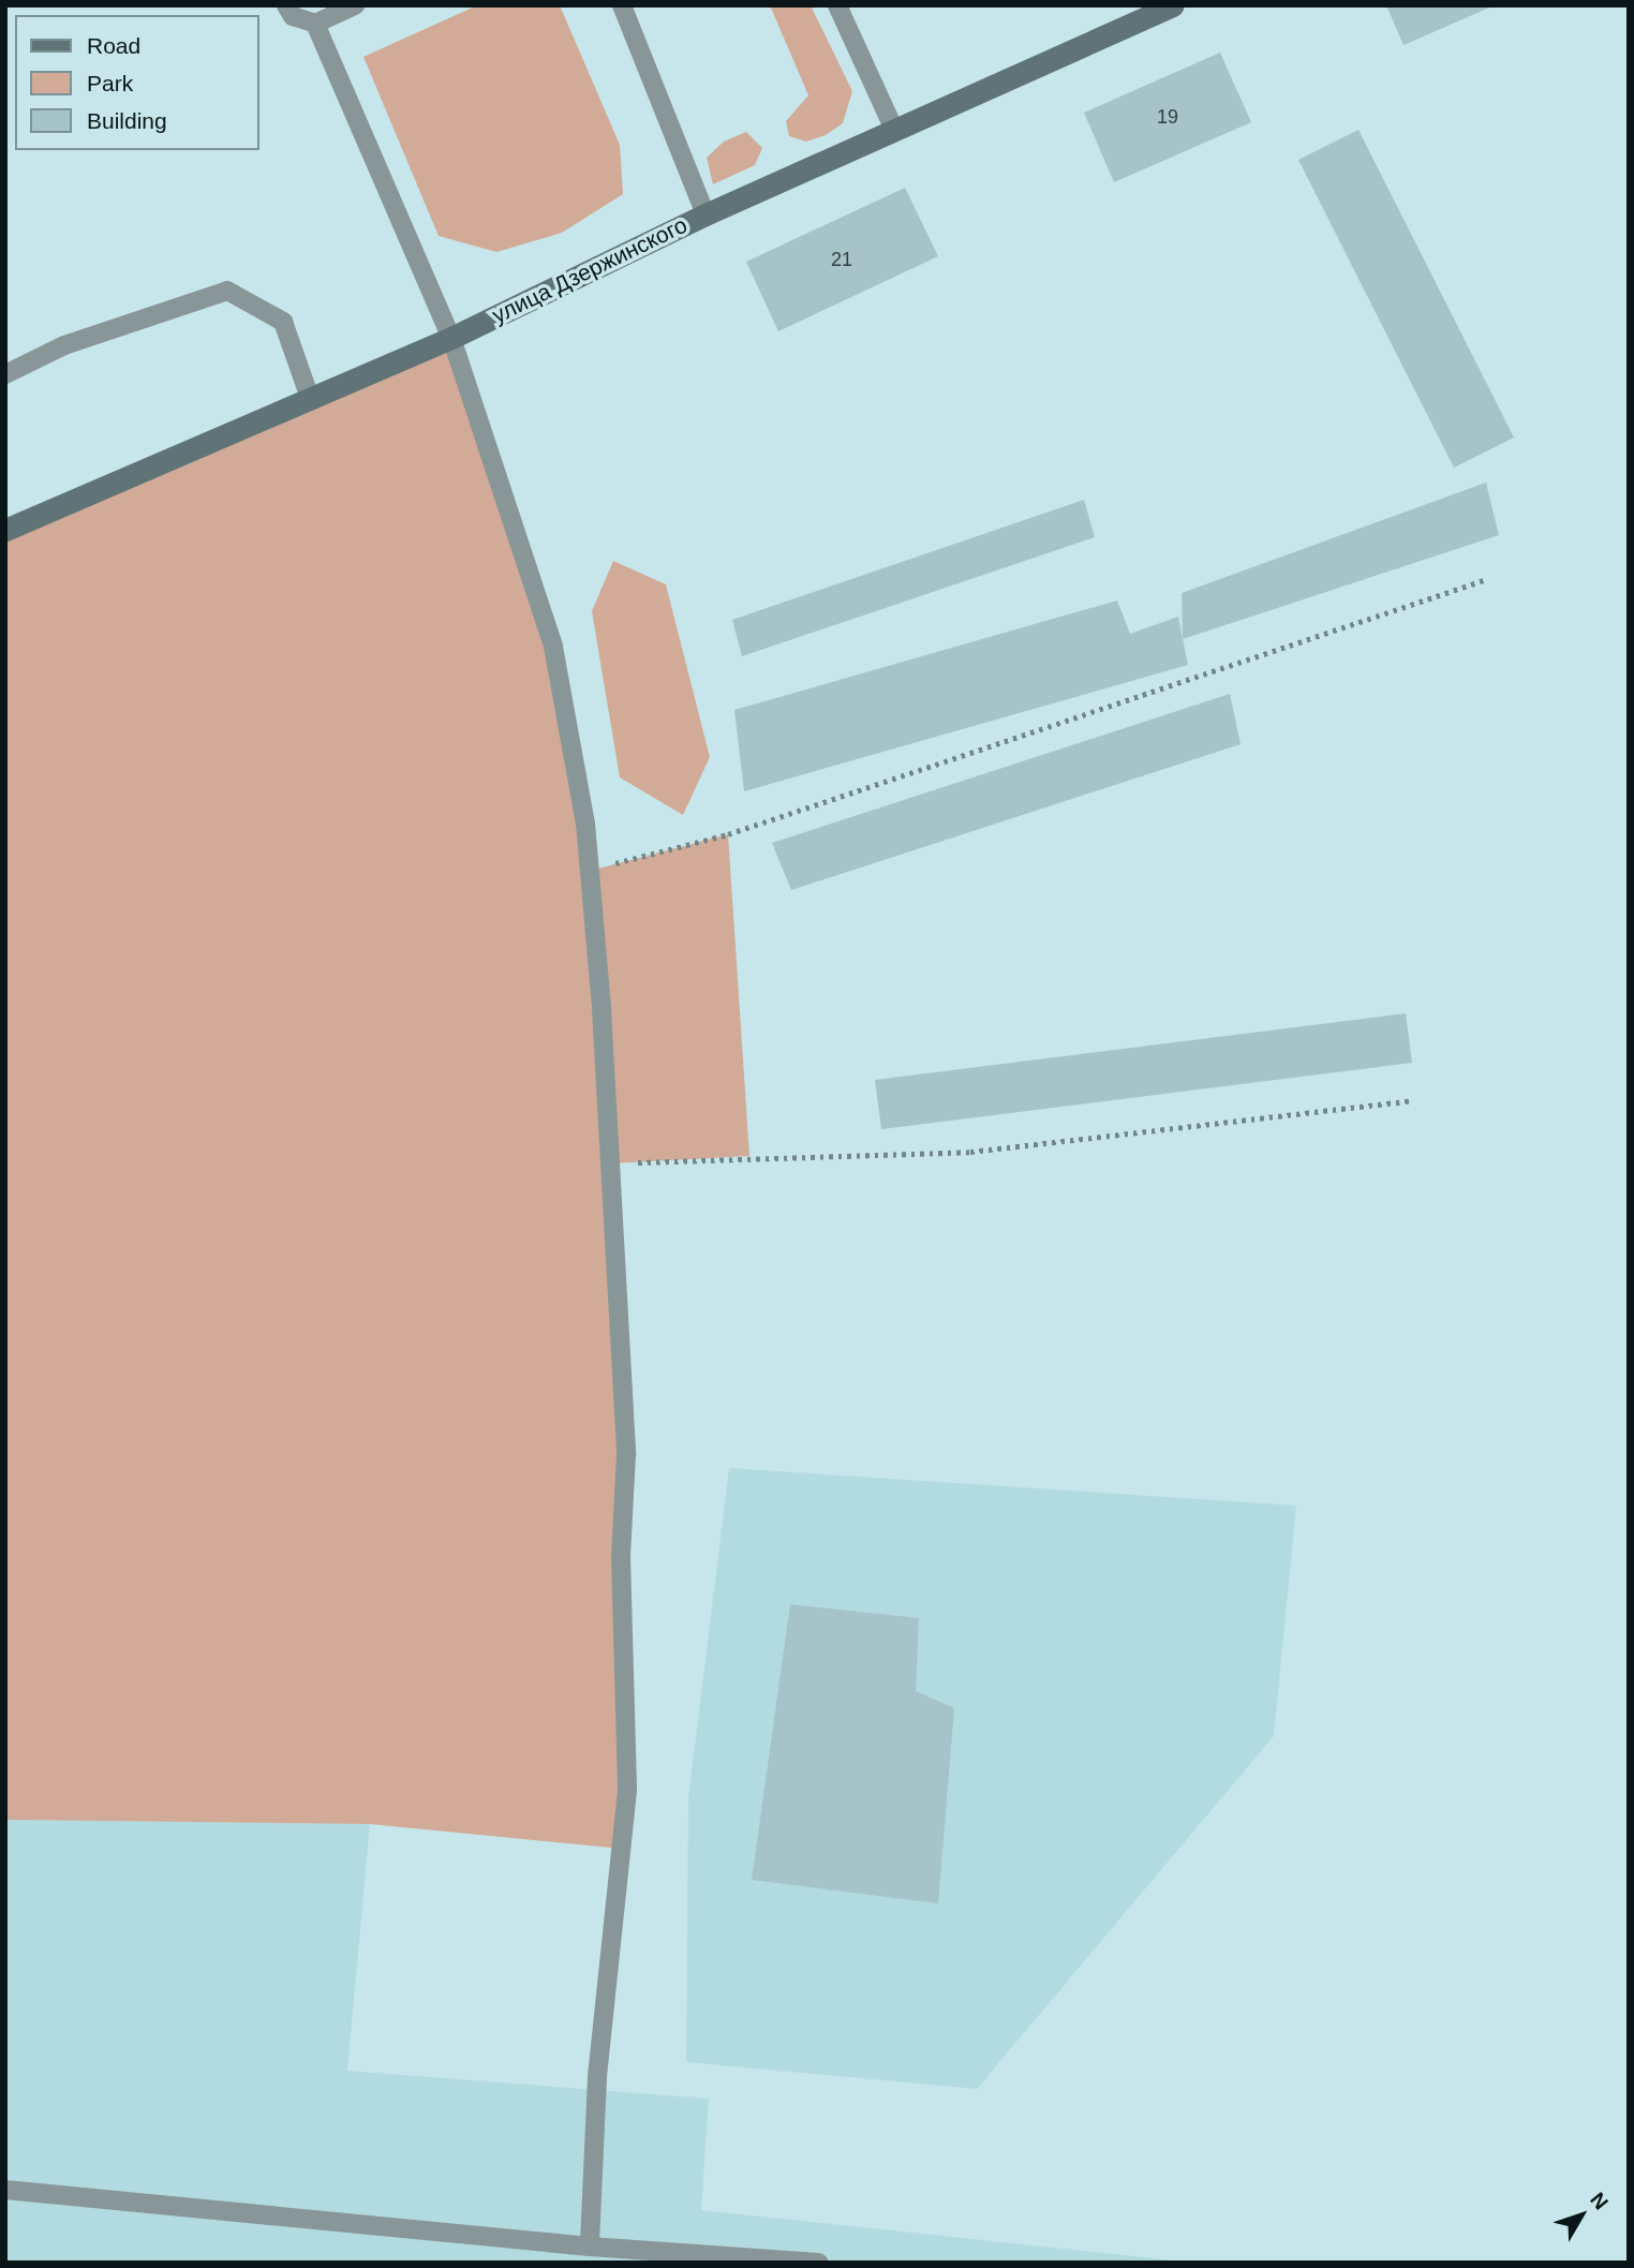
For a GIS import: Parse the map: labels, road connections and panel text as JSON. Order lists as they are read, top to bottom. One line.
{"streets":{"street":["улица Дзержинского"]},"house_numbers":["19","21"],"legend":["Road","Park","Building"],"north":"top right"}
